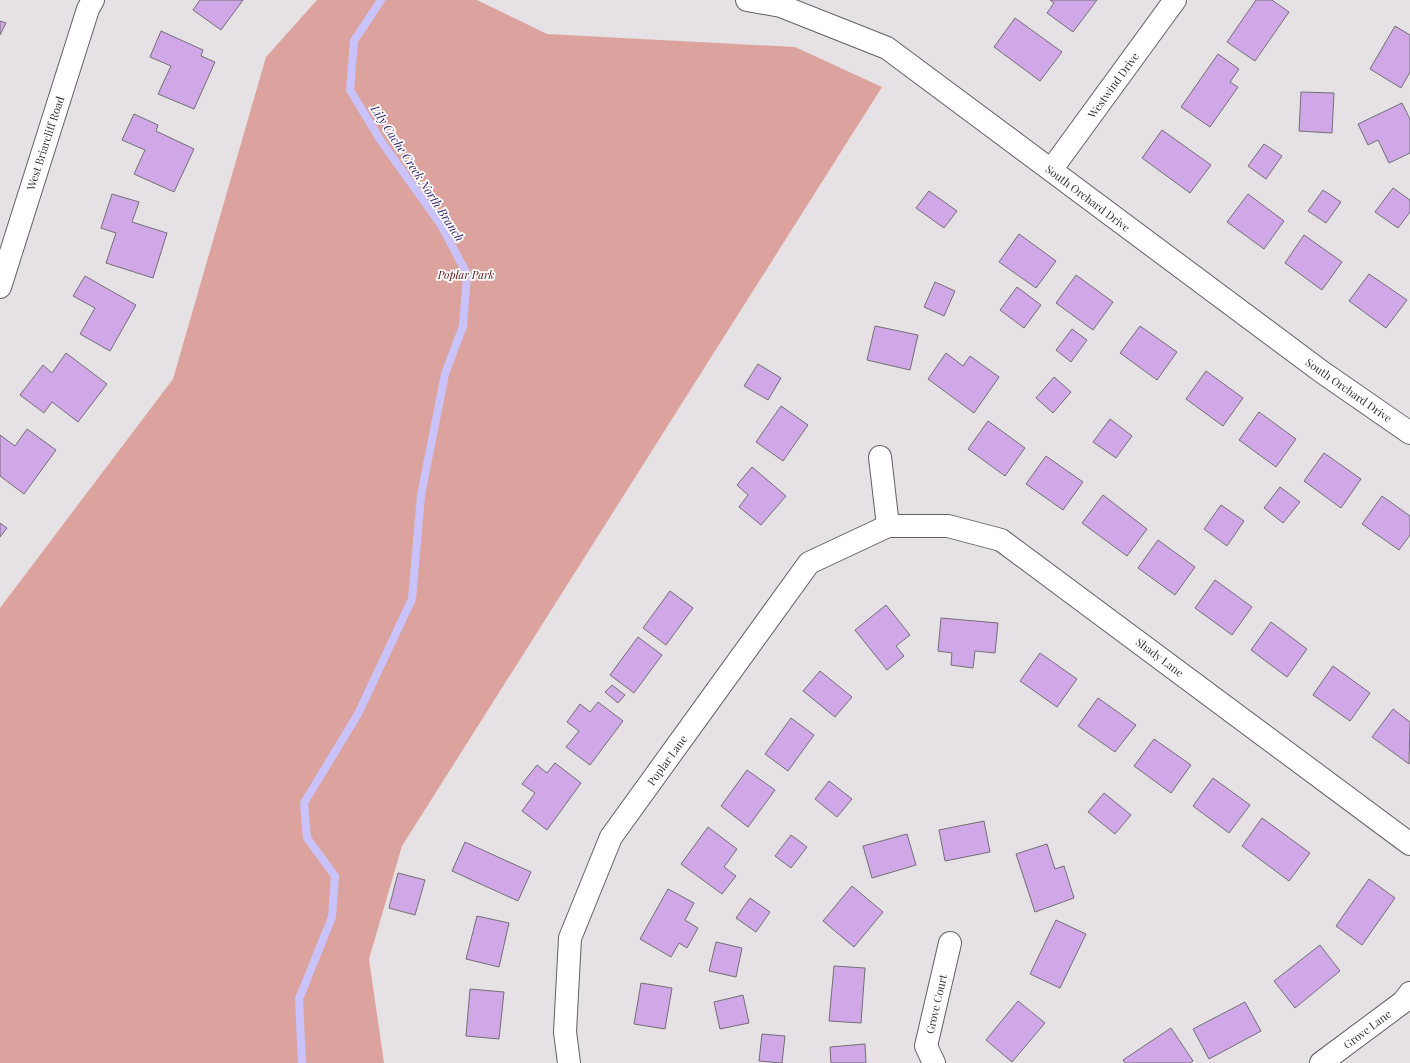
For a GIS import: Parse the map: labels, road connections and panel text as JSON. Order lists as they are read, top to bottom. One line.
{"streets":{"street":["Westwind Drive","West Briarcliff Road","South Orchard Drive","Shady Lane","Poplar Lane","Grove Court","Grove Lane"]},"crossings":[["Westwind Drive","South Orchard Drive"],["Shady Lane","Poplar Lane"]],"water":["Lily Cache Creek North Branch"],"parks":["Poplar Park"]}
